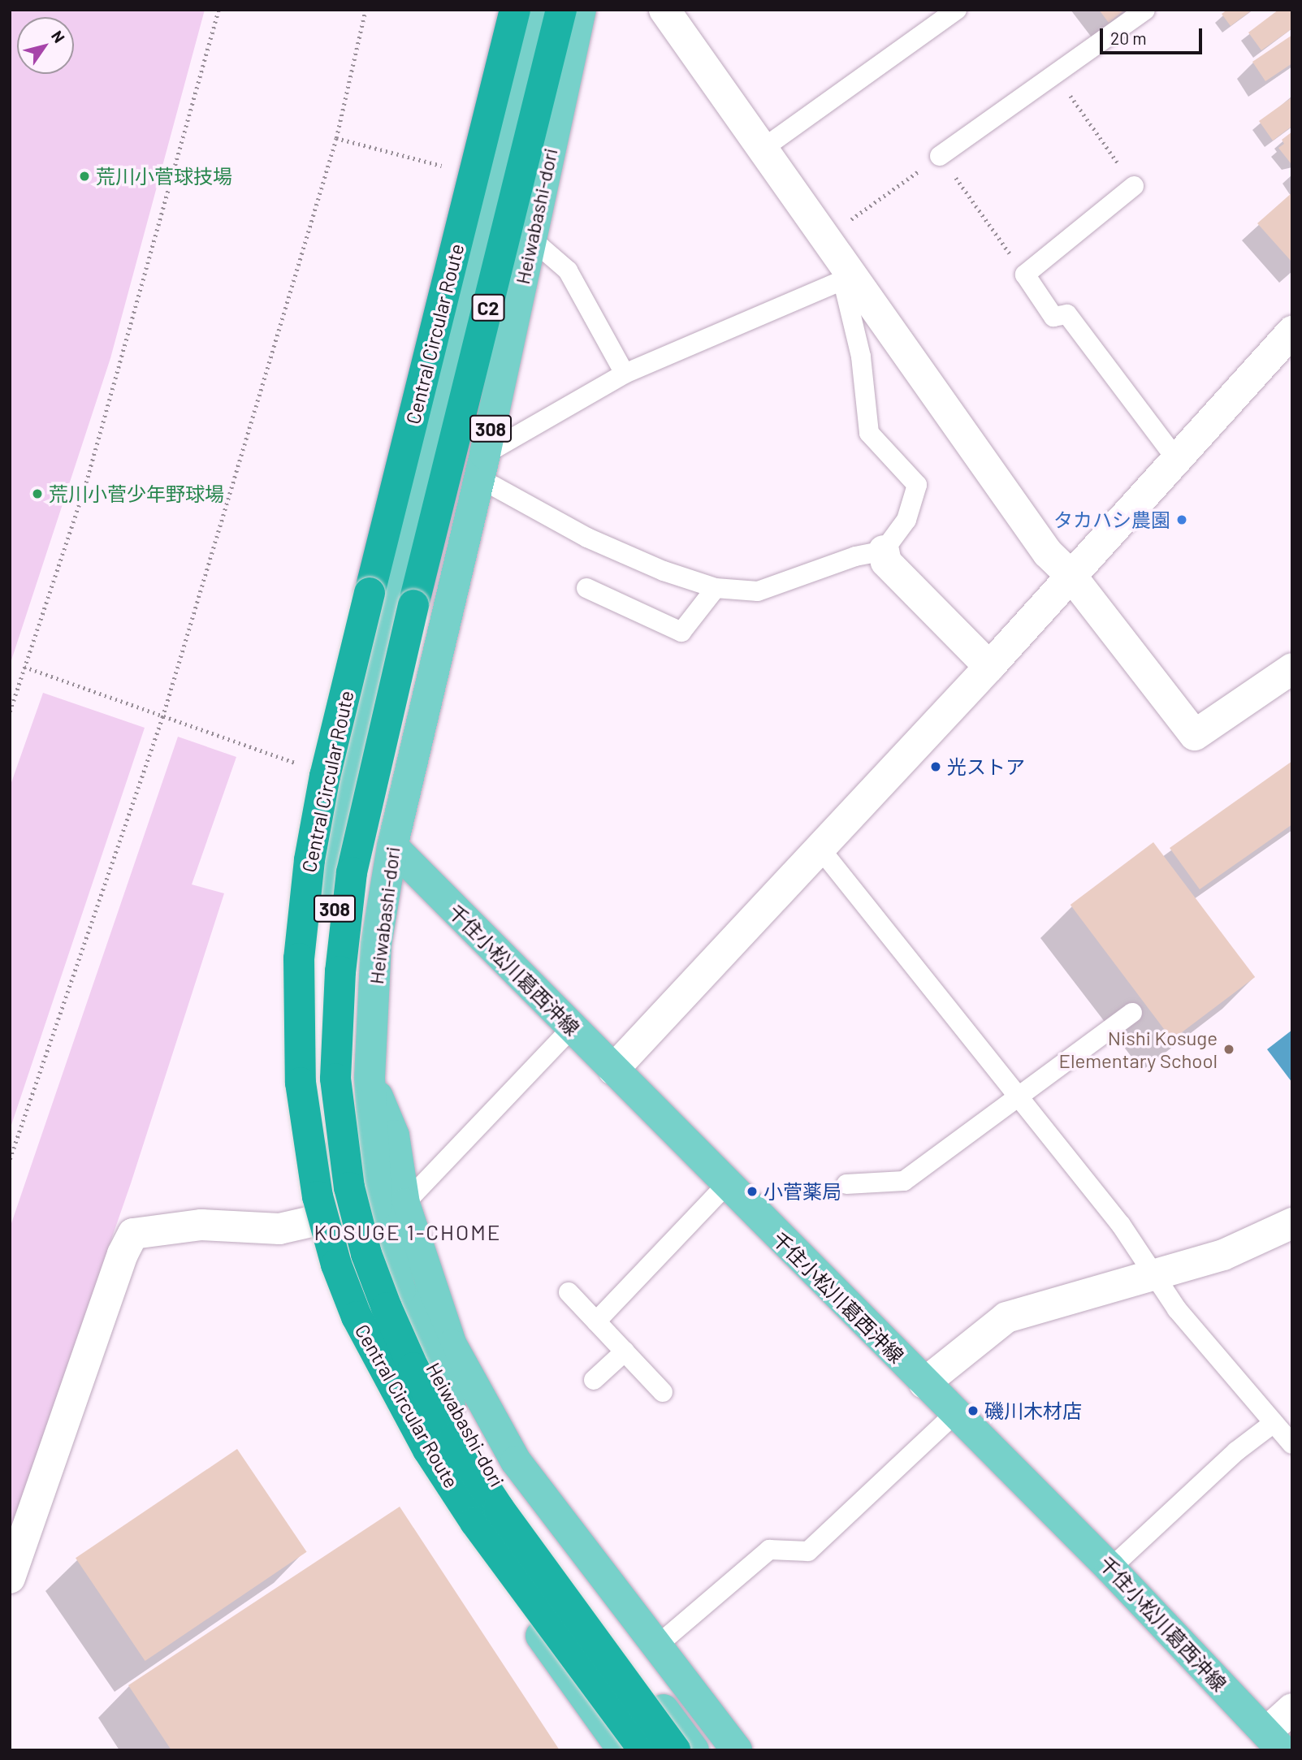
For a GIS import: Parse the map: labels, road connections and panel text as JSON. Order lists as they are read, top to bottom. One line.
{"streets":{"highway":["C2","Central Circular Route"],"main road":["Heiwabashi-dori","308","千住小松川葛西沖線"]},"crossings":[["Heiwabashi-dori","千住小松川葛西沖線"]],"districts":["KOSUGE 1-CHOME"],"places":["荒川小菅球技場","荒川小菅少年野球場","タカハシ農園","光ストア","Nishi Kosuge Elementary School","小菅薬局","磯川木材店"],"scale_bar":"20 m","north":"top right"}
